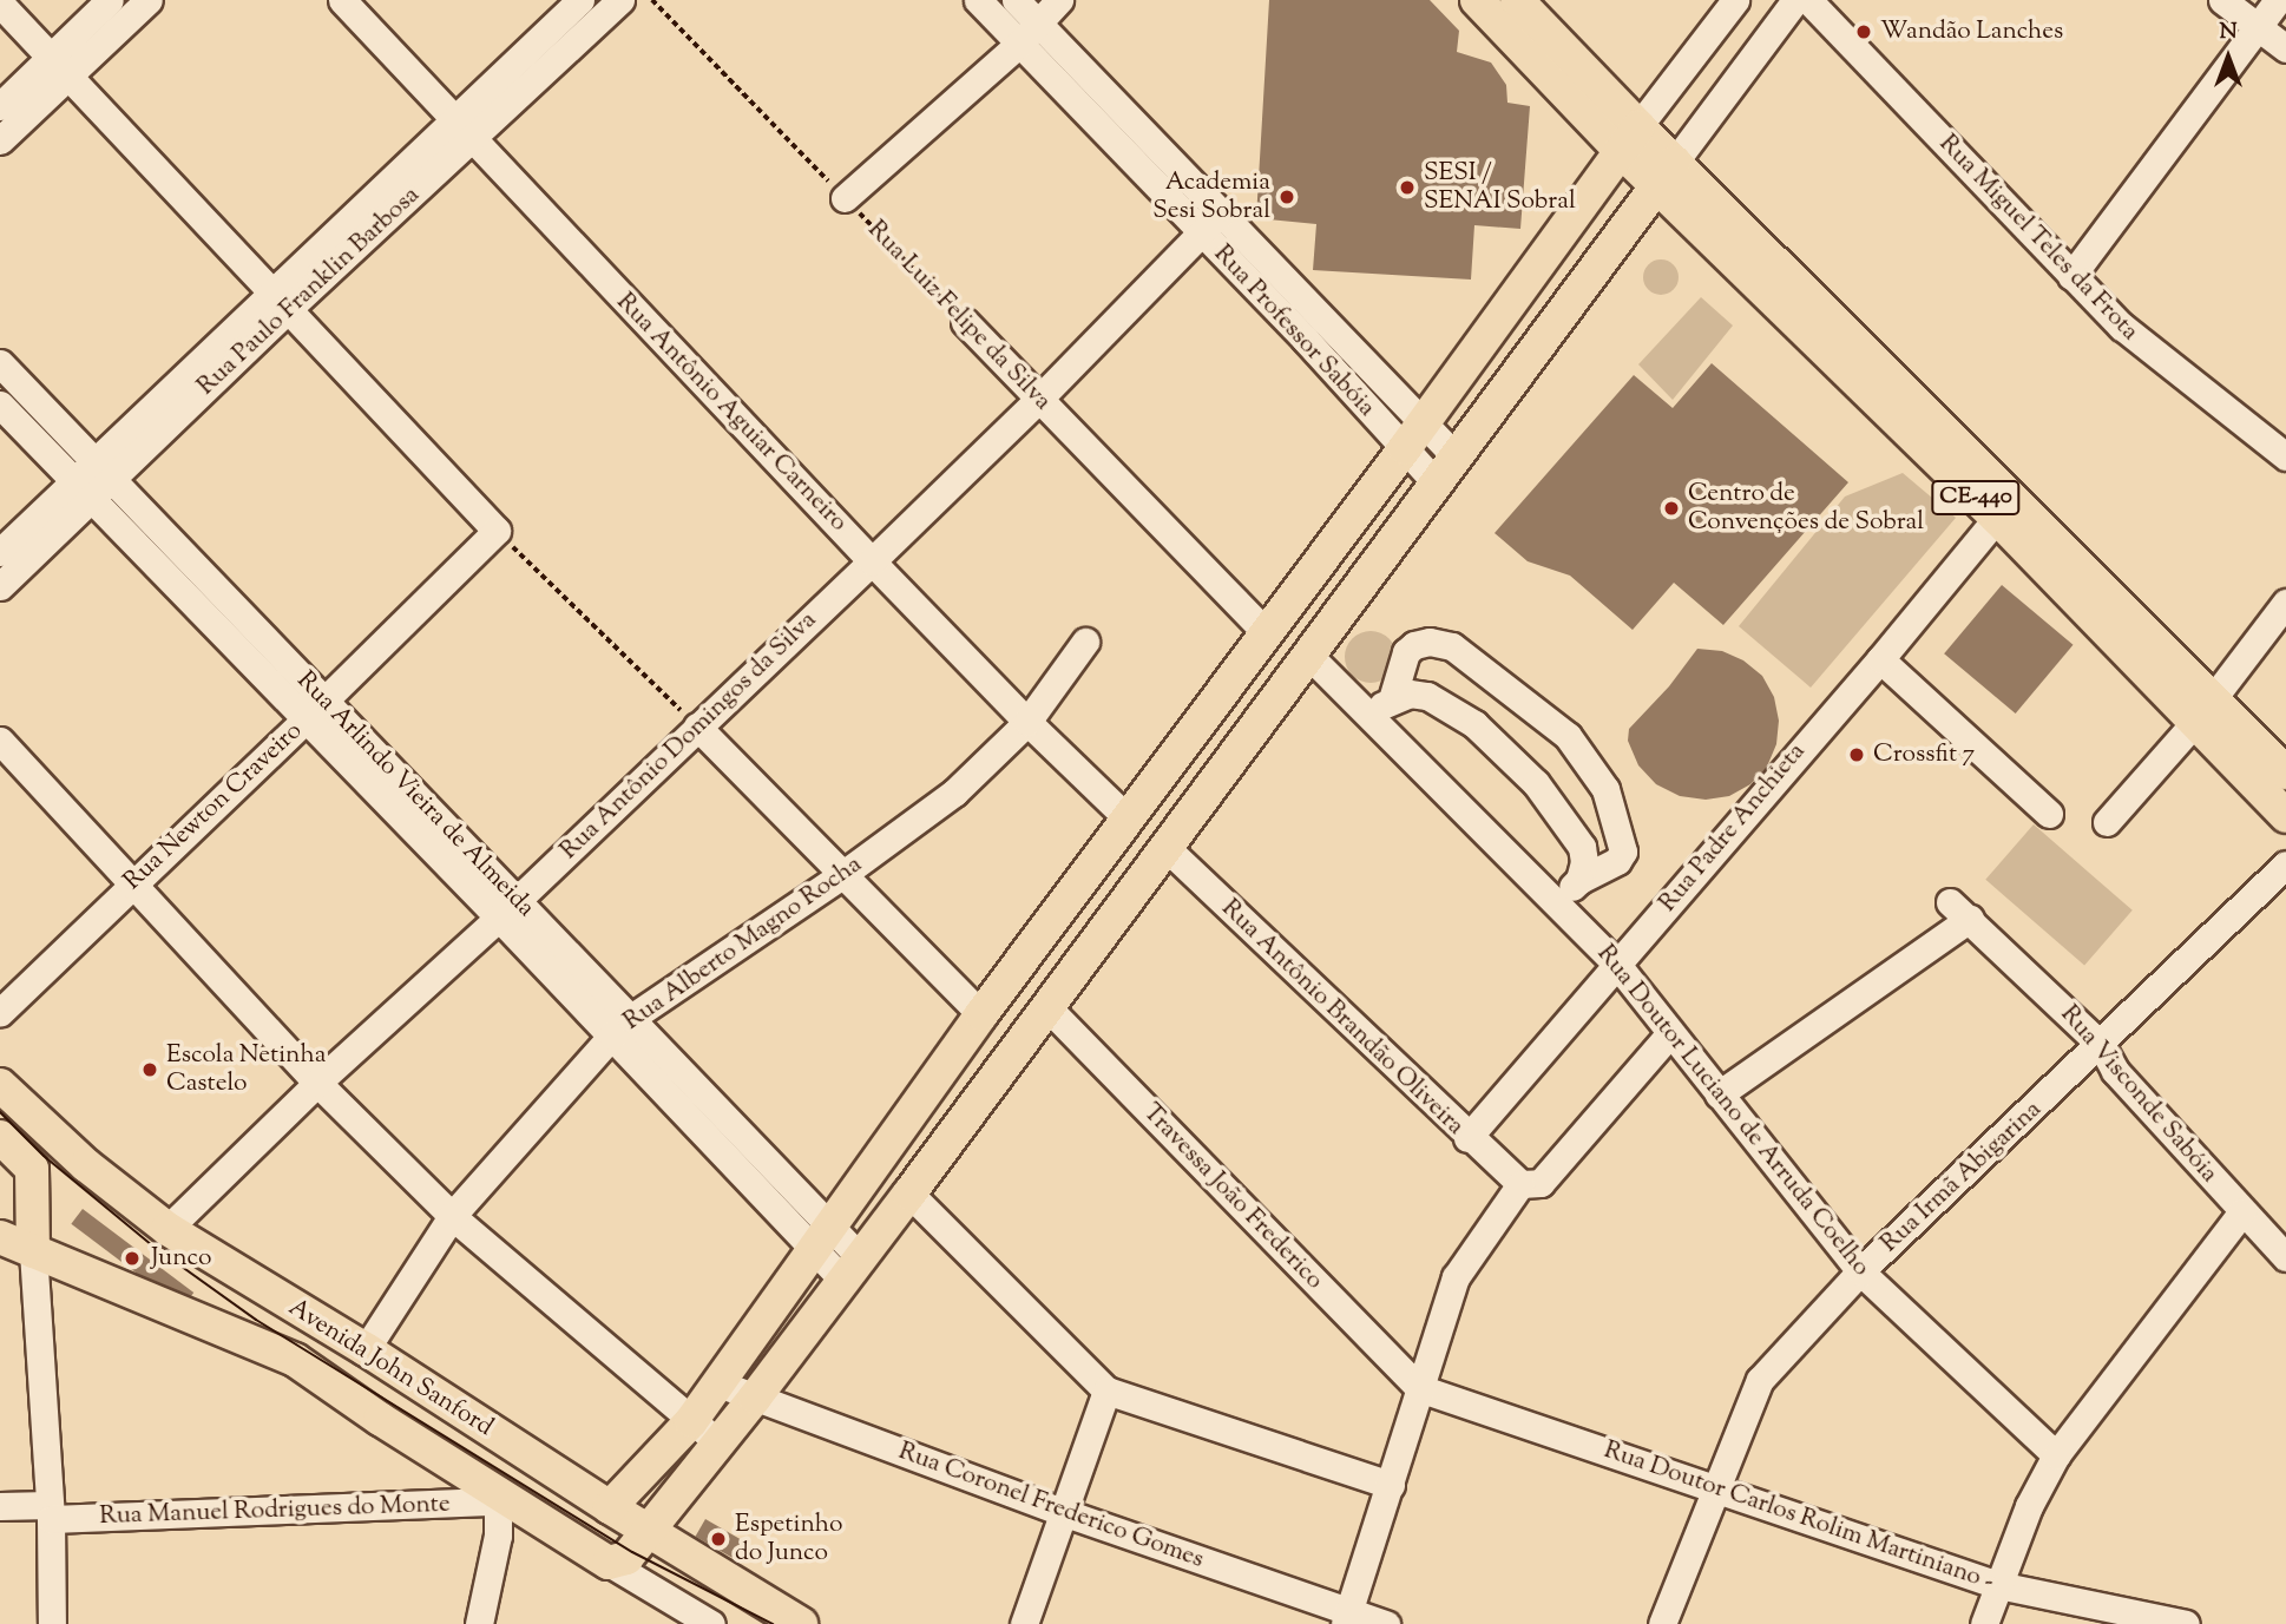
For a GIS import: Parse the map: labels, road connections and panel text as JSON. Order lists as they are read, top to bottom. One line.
{"streets":{"main road":["CE-440","Avenida John Sanford"],"street":["Rua Miguel Teles da Frota","Rua Paulo Franklin Barbosa","Rua Luiz Felipe da Silva","Rua Professor Sabóia","Rua Antônio Aguiar Carneiro","Rua Antônio Domingos da Silva","Rua Arlindo Vieira de Almeida","Rua Newton Craveiro","Rua Padre Anchieta","Rua Alberto Magno Rocha","Rua Antônio Brandão Oliveira","Rua Visconde Sabóia","Rua Doutor Luciano de Arruda Coelho","Rua Irmã Abigarina","Travessa João Frederico","Rua Coronel Frederico Gomes","Rua Manuel Rodrigues do Monte","Rua Doutor Carlos Rolim Martiniano -"]},"crossings":[["Rua Paulo Franklin Barbosa","Rua Antônio Aguiar Carneiro"],["Rua Paulo Franklin Barbosa","Rua Arlindo Vieira de Almeida"],["Rua Luiz Felipe da Silva","Rua Antônio Domingos da Silva"],["Rua Professor Sabóia","Rua Antônio Domingos da Silva"],["Rua Antônio Aguiar Carneiro","Rua Antônio Domingos da Silva"],["Rua Antônio Aguiar Carneiro","Rua Alberto Magno Rocha"],["CE-440","Rua Padre Anchieta"],["Rua Antônio Domingos da Silva","Rua Arlindo Vieira de Almeida"],["Rua Antônio Domingos da Silva","Avenida John Sanford"],["Rua Arlindo Vieira de Almeida","Rua Newton Craveiro"],["Rua Arlindo Vieira de Almeida","Rua Alberto Magno Rocha"],["Rua Padre Anchieta","Rua Antônio Brandão Oliveira"],["Rua Padre Anchieta","Rua Doutor Luciano de Arruda Coelho"],["Rua Alberto Magno Rocha","Avenida John Sanford"],["Rua Visconde Sabóia","Rua Doutor Luciano de Arruda Coelho"],["Rua Visconde Sabóia","Rua Irmã Abigarina"],["Rua Doutor Luciano de Arruda Coelho","Rua Irmã Abigarina"],["Rua Irmã Abigarina","Rua Doutor Carlos Rolim Martiniano -"],["Travessa João Frederico","Rua Doutor Carlos Rolim Martiniano -"],["Avenida John Sanford","Rua Manuel Rodrigues do Monte"]],"places":["Wandão Lanches","SESI / SENAI Sobral","Academia Sesi Sobral","Centro de Convenções de Sobral","Crossfit 7","Escola Netinha Castelo","Junco","Espetinho do Junco"],"north":"top"}
